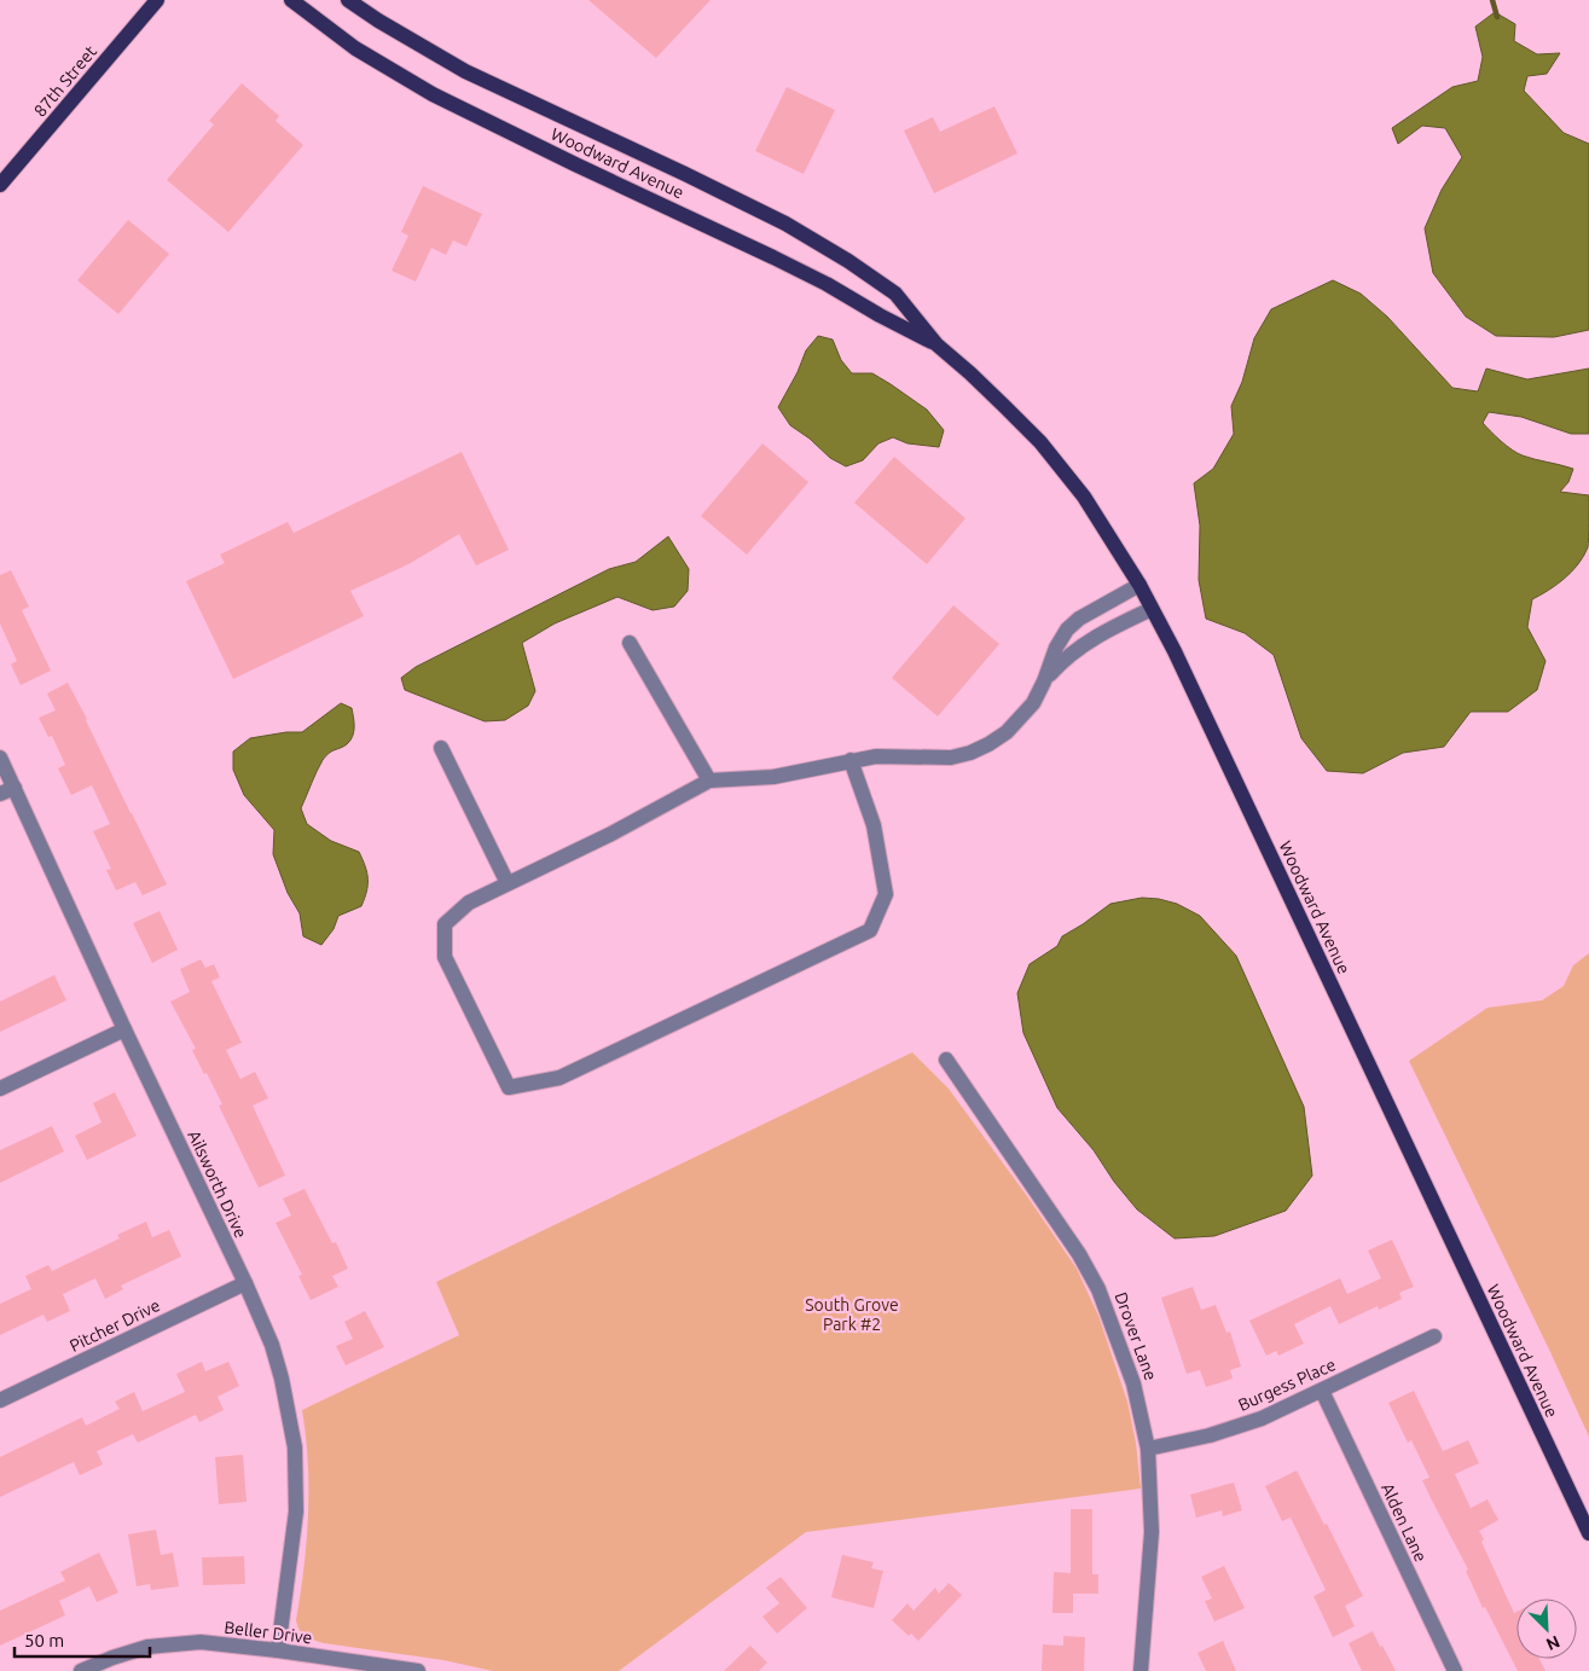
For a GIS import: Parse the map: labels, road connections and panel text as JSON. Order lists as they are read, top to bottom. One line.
{"streets":{"main road":["87th Street","Woodward Avenue"],"street":["Ailsworth Drive","Pitcher Drive","Drover Lane","Burgess Place","Alden Lane","Beller Drive"]},"crossings":[["Ailsworth Drive","Pitcher Drive"],["Ailsworth Drive","Beller Drive"],["Drover Lane","Burgess Place"],["Burgess Place","Alden Lane"]],"parks":["South Grove Park #2"],"scale_bar":"50 m","north":"bottom right"}
